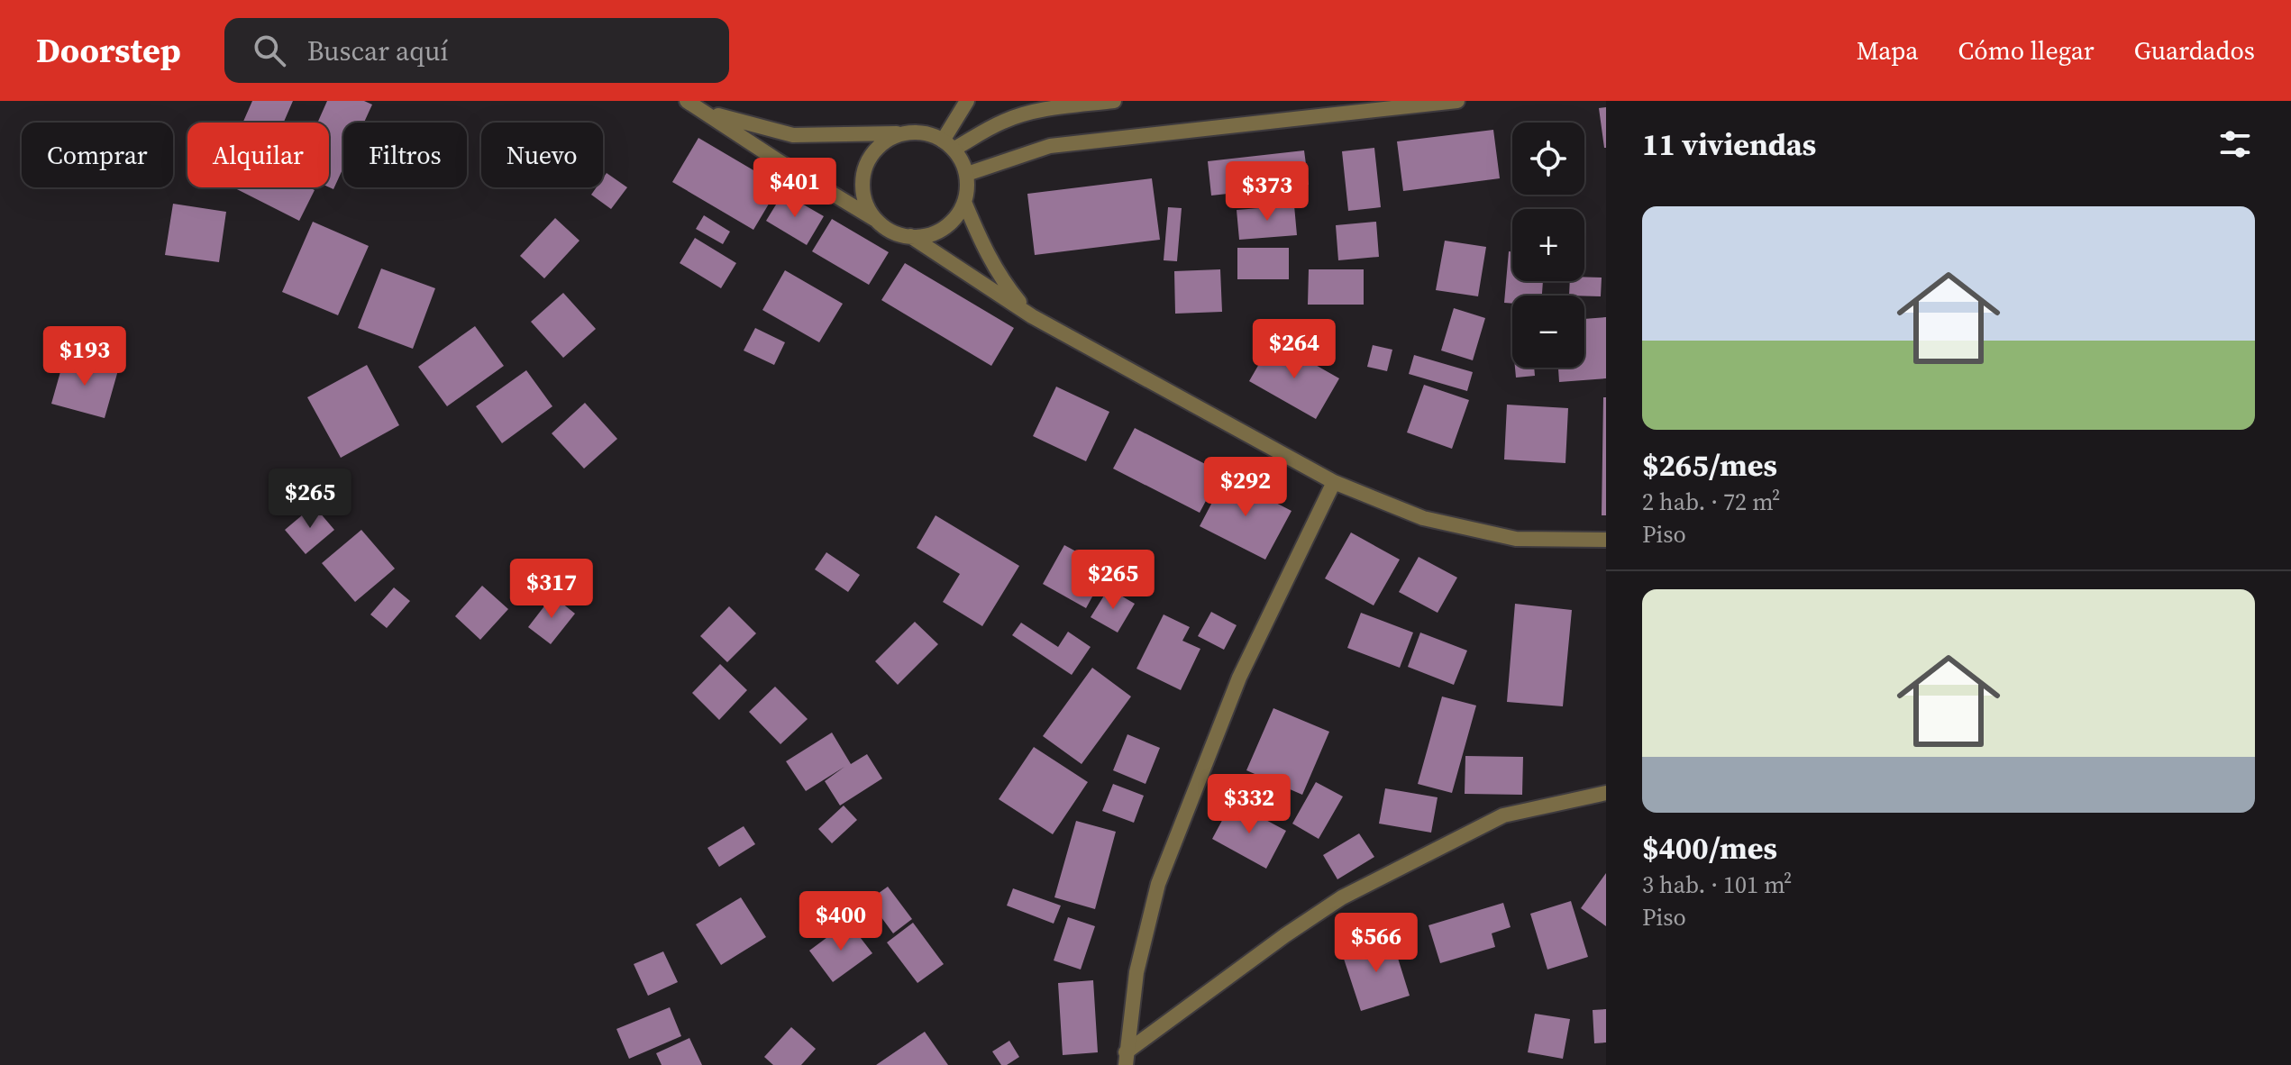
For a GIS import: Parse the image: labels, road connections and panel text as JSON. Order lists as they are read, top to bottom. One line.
{"page":{"header":"Doorstep","search":"Buscar aquí","nav":["Mapa","Cómo llegar","Guardados"],"heading":"11 viviendas","map_buttons":["+","−"],"chip":["Comprar","Alquilar","Filtros","Nuevo"],"price":["$401","$373","$264","$193","$292","$265","$265","$317","$332","$400","$566"],"list":[{"name":"$265/mes","note":"2 hab. · 72 m² · Piso"},{"name":"$400/mes","note":"3 hab. · 101 m² · Piso"}]}}
